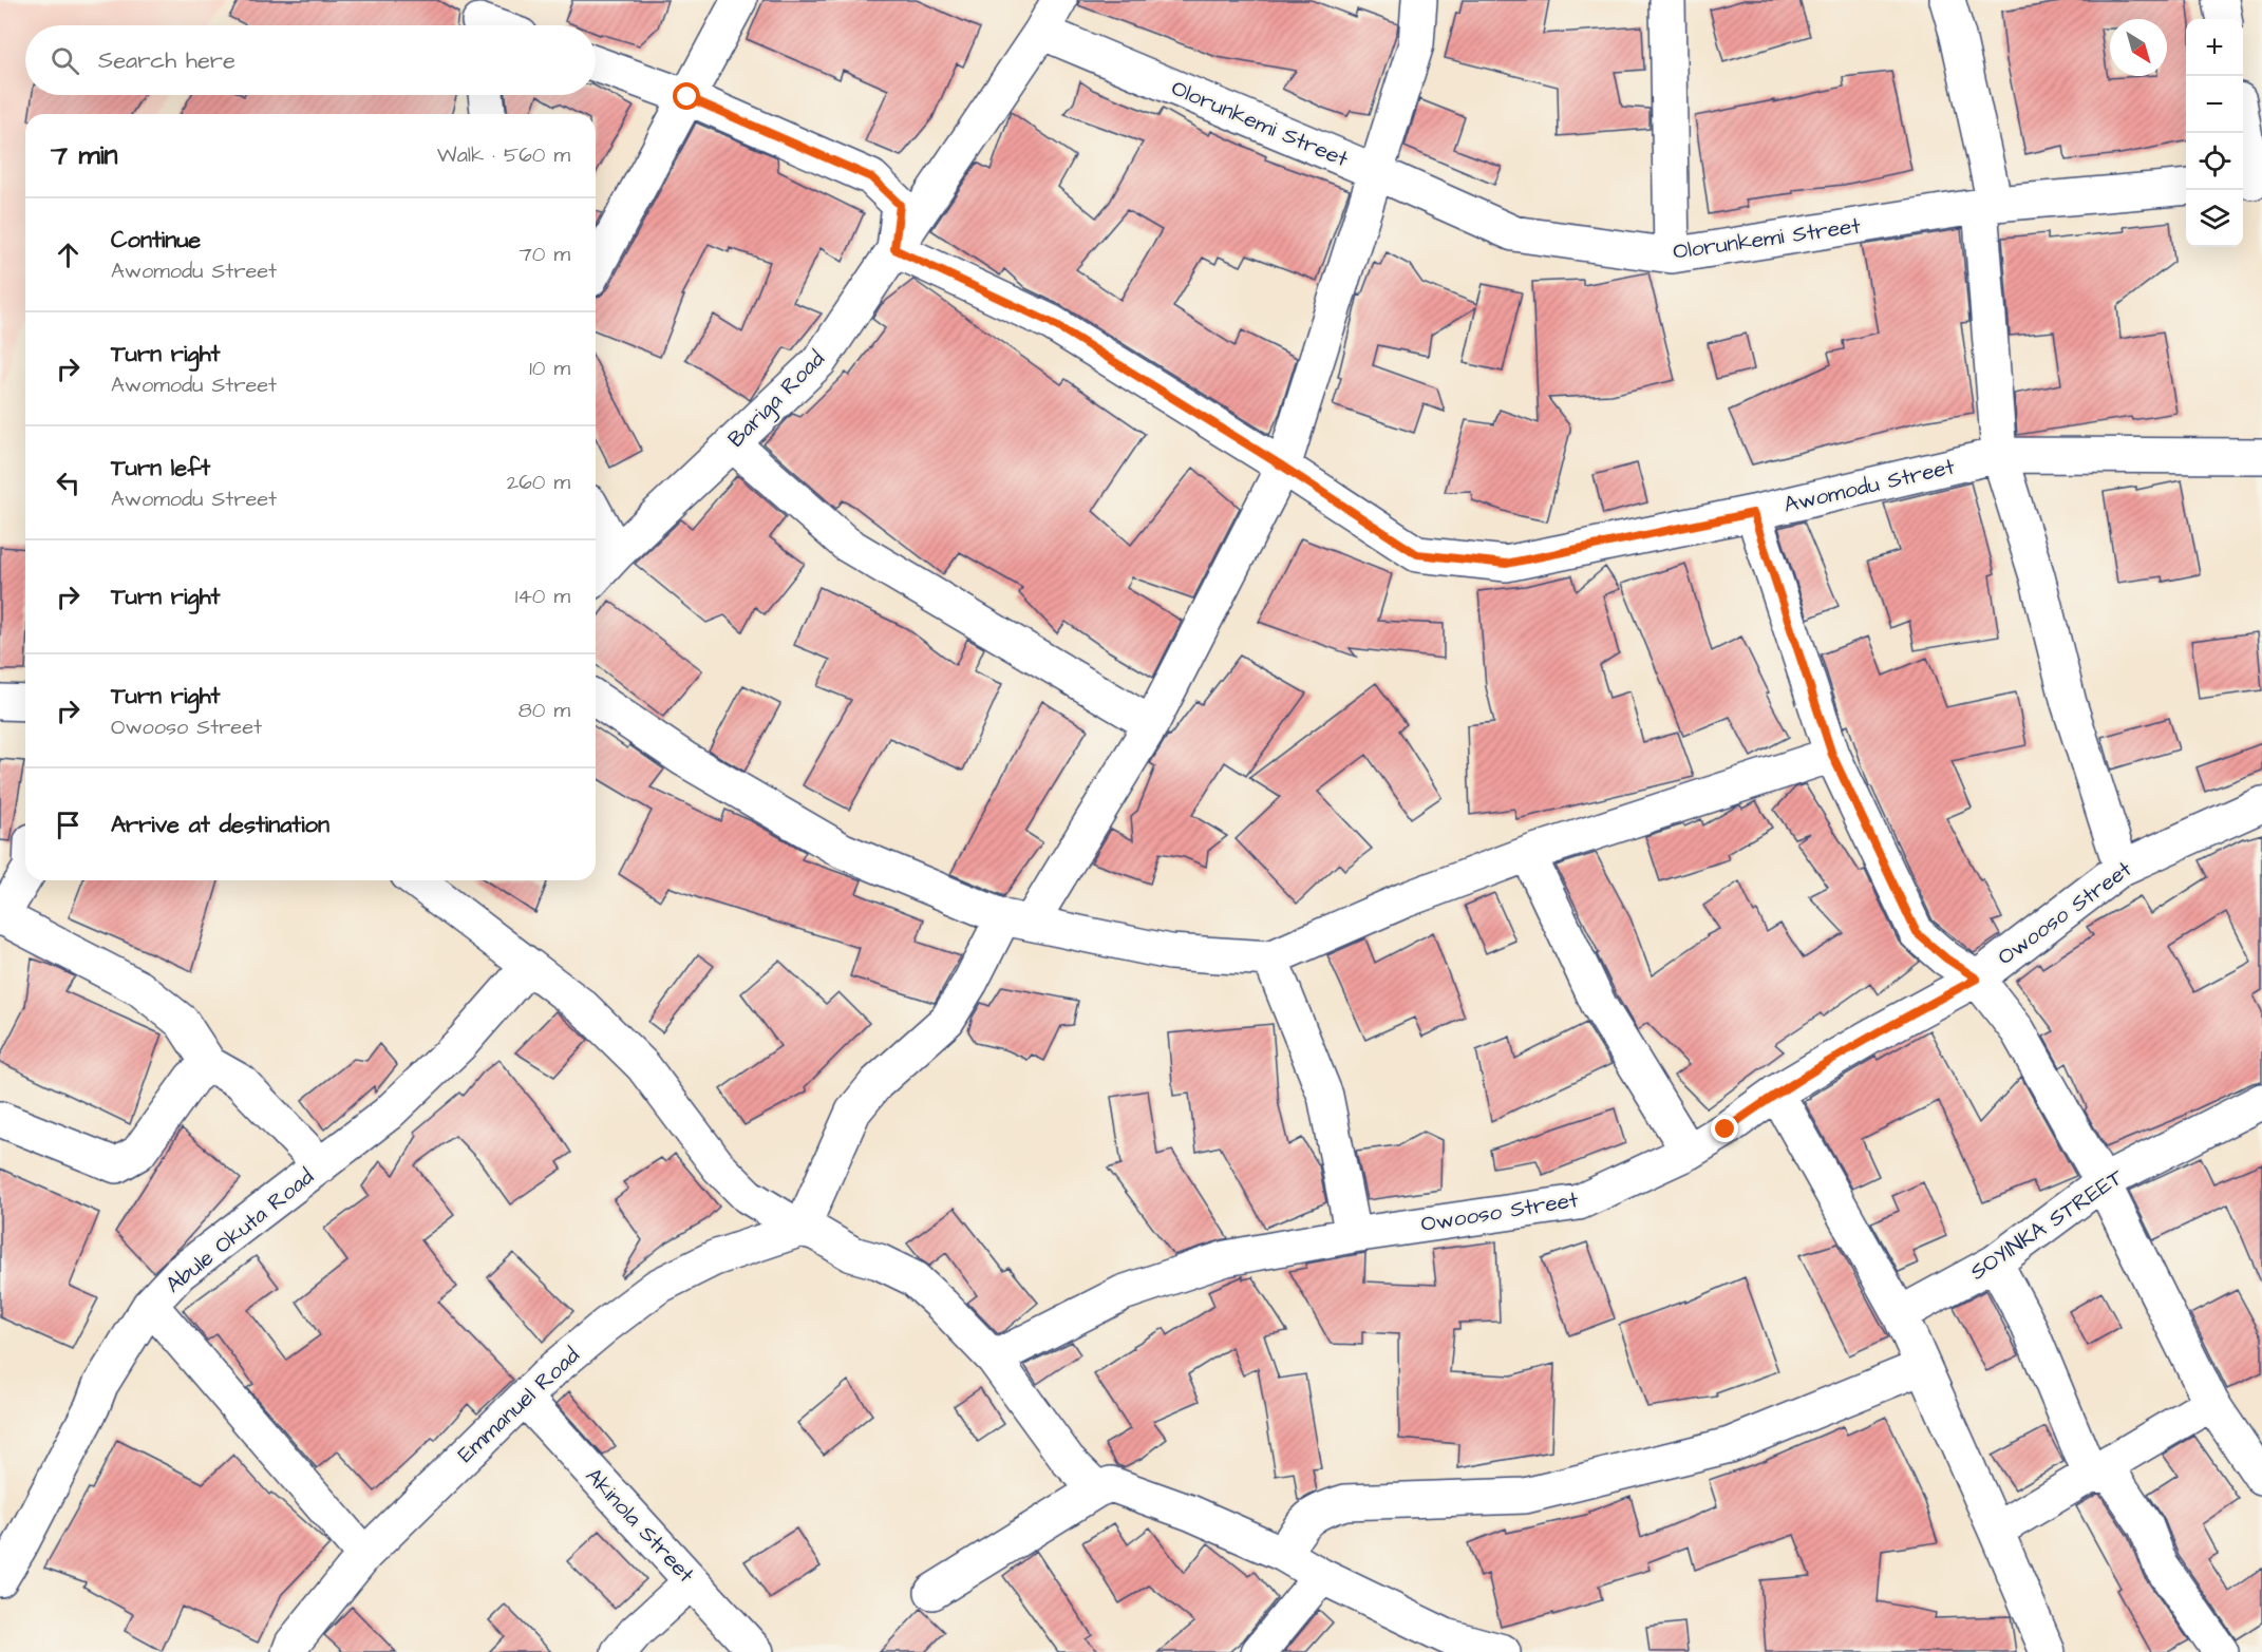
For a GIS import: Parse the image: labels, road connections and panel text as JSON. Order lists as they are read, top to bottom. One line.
{"streets":{"street":["Olorunkemi Street","Bariga Road","Awomodu Street","Owooso Street","SOYINKA STREET","Abule Okuta Road","Emmanuel Road","Akinola Street"]},"crossings":[["Olorunkemi Street","Bariga Road"],["Bariga Road","Awomodu Street"],["Emmanuel Road","Akinola Street"]],"north":"bottom right","page":{"map_buttons":["+","−"],"search":"Search here","heading":["7 min","Walk · 560 m"],"list":[["Continue","Awomodu Street","70 m"],["Turn right","Awomodu Street","10 m"],["Turn left","Awomodu Street","260 m"],["Turn right","140 m"],["Turn right","Owooso Street","80 m"],"Arrive at destination"]}}
